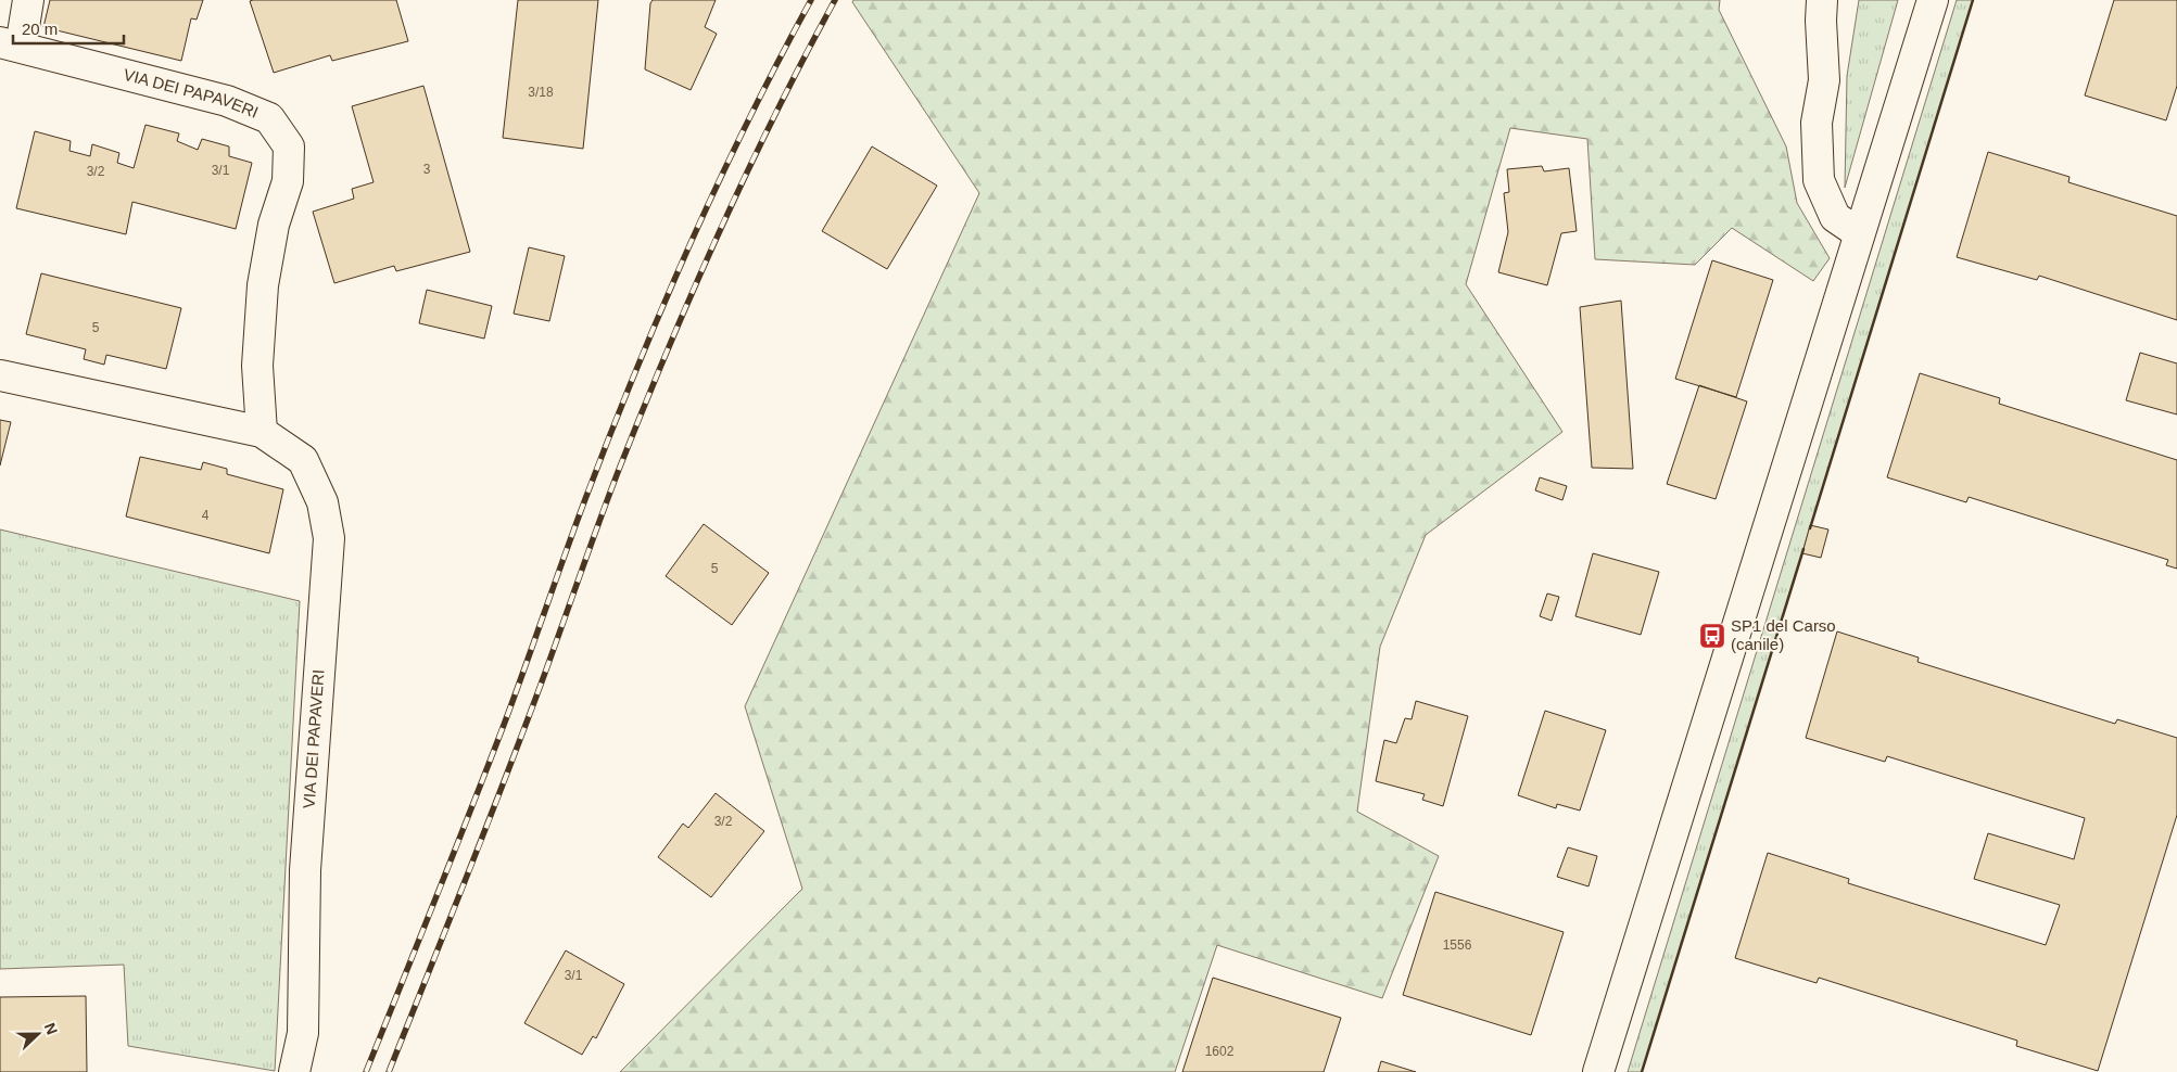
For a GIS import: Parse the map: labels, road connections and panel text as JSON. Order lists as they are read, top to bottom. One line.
{"streets":{"street":["VIA DEI PAPAVERI"]},"places":{"bus stop":["SP1 del Carso (canile)"]},"house_numbers":["3/18","3","3/1","3/2","5","4","5","3/2","1556","3/1","1602"],"scale_bar":"20 m","north":"right"}
